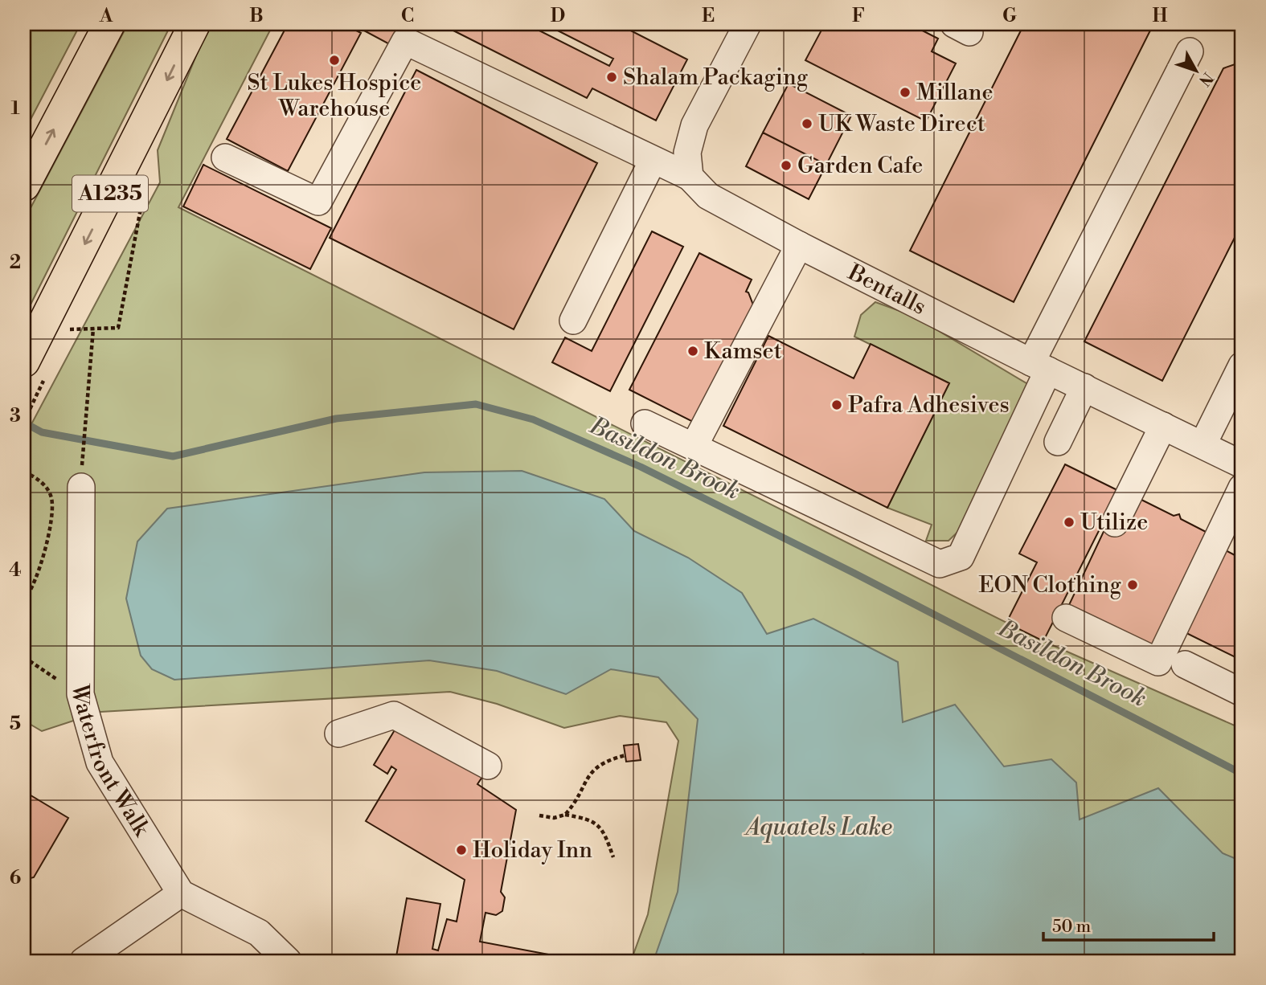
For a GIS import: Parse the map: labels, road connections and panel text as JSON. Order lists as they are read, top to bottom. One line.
{"streets":{"main road":["A1235"],"street":["Bentalls","Waterfront Walk"]},"water":["Basildon Brook","Aquatels Lake"],"places":["St Lukes Hospice Warehouse","Shalam Packaging","Millane","UK Waste Direct","Garden Cafe","Kamset","Pafra Adhesives","Utilize","EON Clothing","Holiday Inn"],"scale_bar":"50 m","north":"bottom right","grid":{"columns":["A","B","C","D","E","F","G","H"],"rows":["1","2","3","4","5","6"]}}
